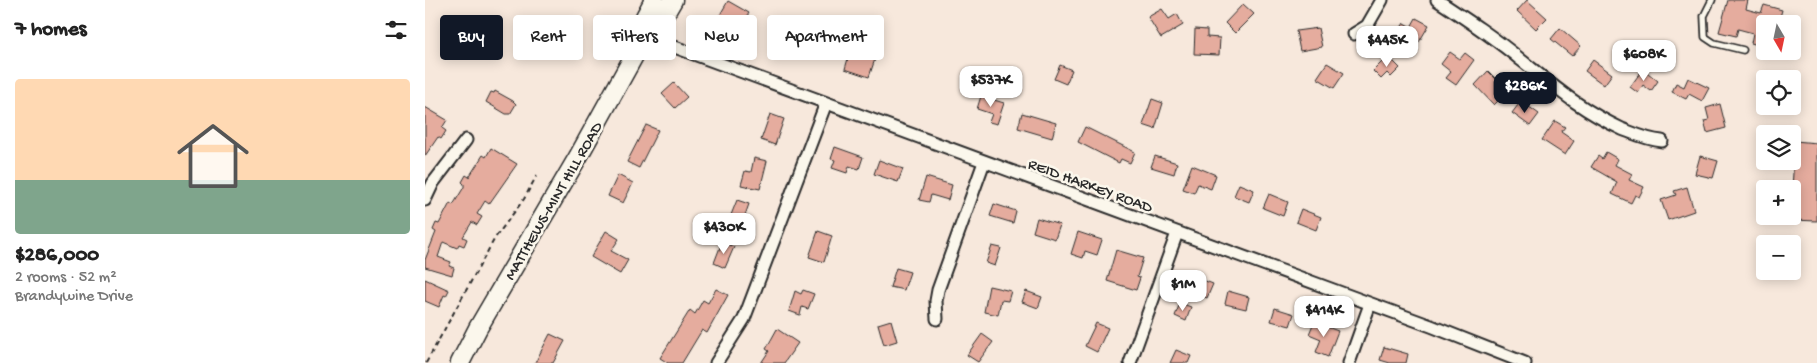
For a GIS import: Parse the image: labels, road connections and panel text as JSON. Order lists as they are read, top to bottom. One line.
{"streets":{"main road":["MATTHEWS-MINT HILL ROAD"],"street":["REID HARKEY ROAD"]},"north":"bottom","page":{"heading":"7 homes","map_buttons":["+","−"],"chip":["Buy","Rent","Filters","New","Apartment"],"price":["$445K","$608K","$537K","$286K","$430K","$1M","$414K"],"list":[{"name":"$286,000","note":"2 rooms · 52 m² · Brandywine Drive"}]}}
